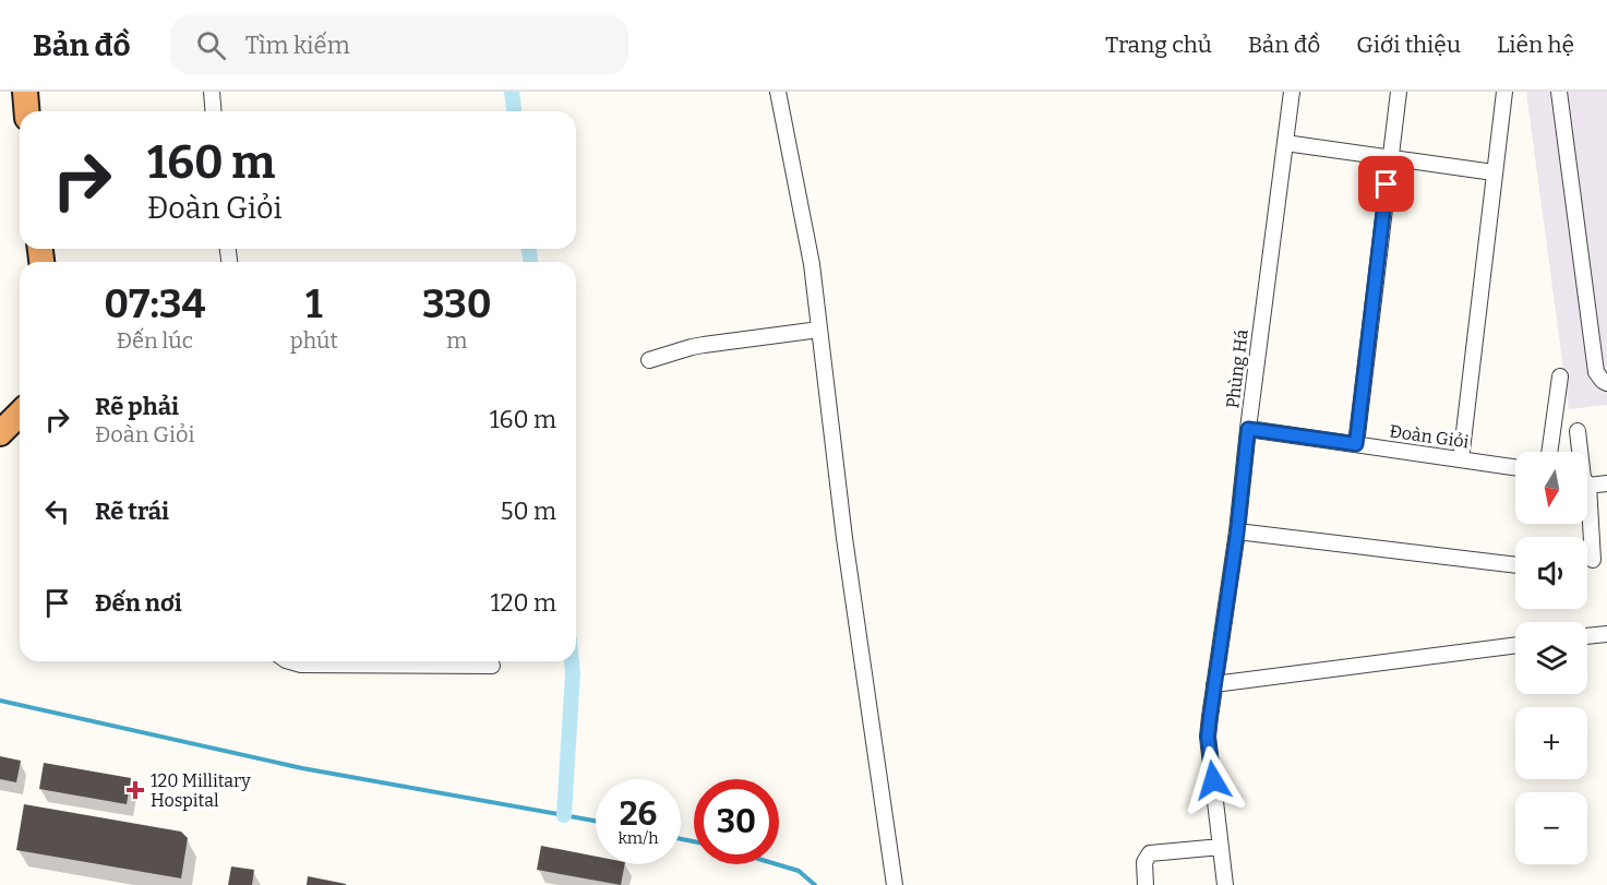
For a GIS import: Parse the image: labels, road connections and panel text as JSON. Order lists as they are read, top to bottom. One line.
{"streets":{"street":["Phùng Há","Đoàn Giỏi"]},"crossings":[["Phùng Há","Đoàn Giỏi"]],"places":{"health":["120 Millitary Hospital"]},"north":"bottom","page":{"header":"Bản đồ","search":"Tìm kiếm","nav":["Trang chủ","Bản đồ","Giới thiệu","Liên hệ"],"turn":["160 m","Đoàn Giỏi"],"eta":["07:34","Đến lúc","1","phút","330","m"],"list":[{"name":"Rẽ phải","note":"Đoàn Giỏi","value":"160 m"},{"name":"Rẽ trái","value":"50 m"},{"name":"Đến nơi","value":"120 m"}],"map_buttons":["+","−"],"speed":"26 km/h","limit":"30"}}
